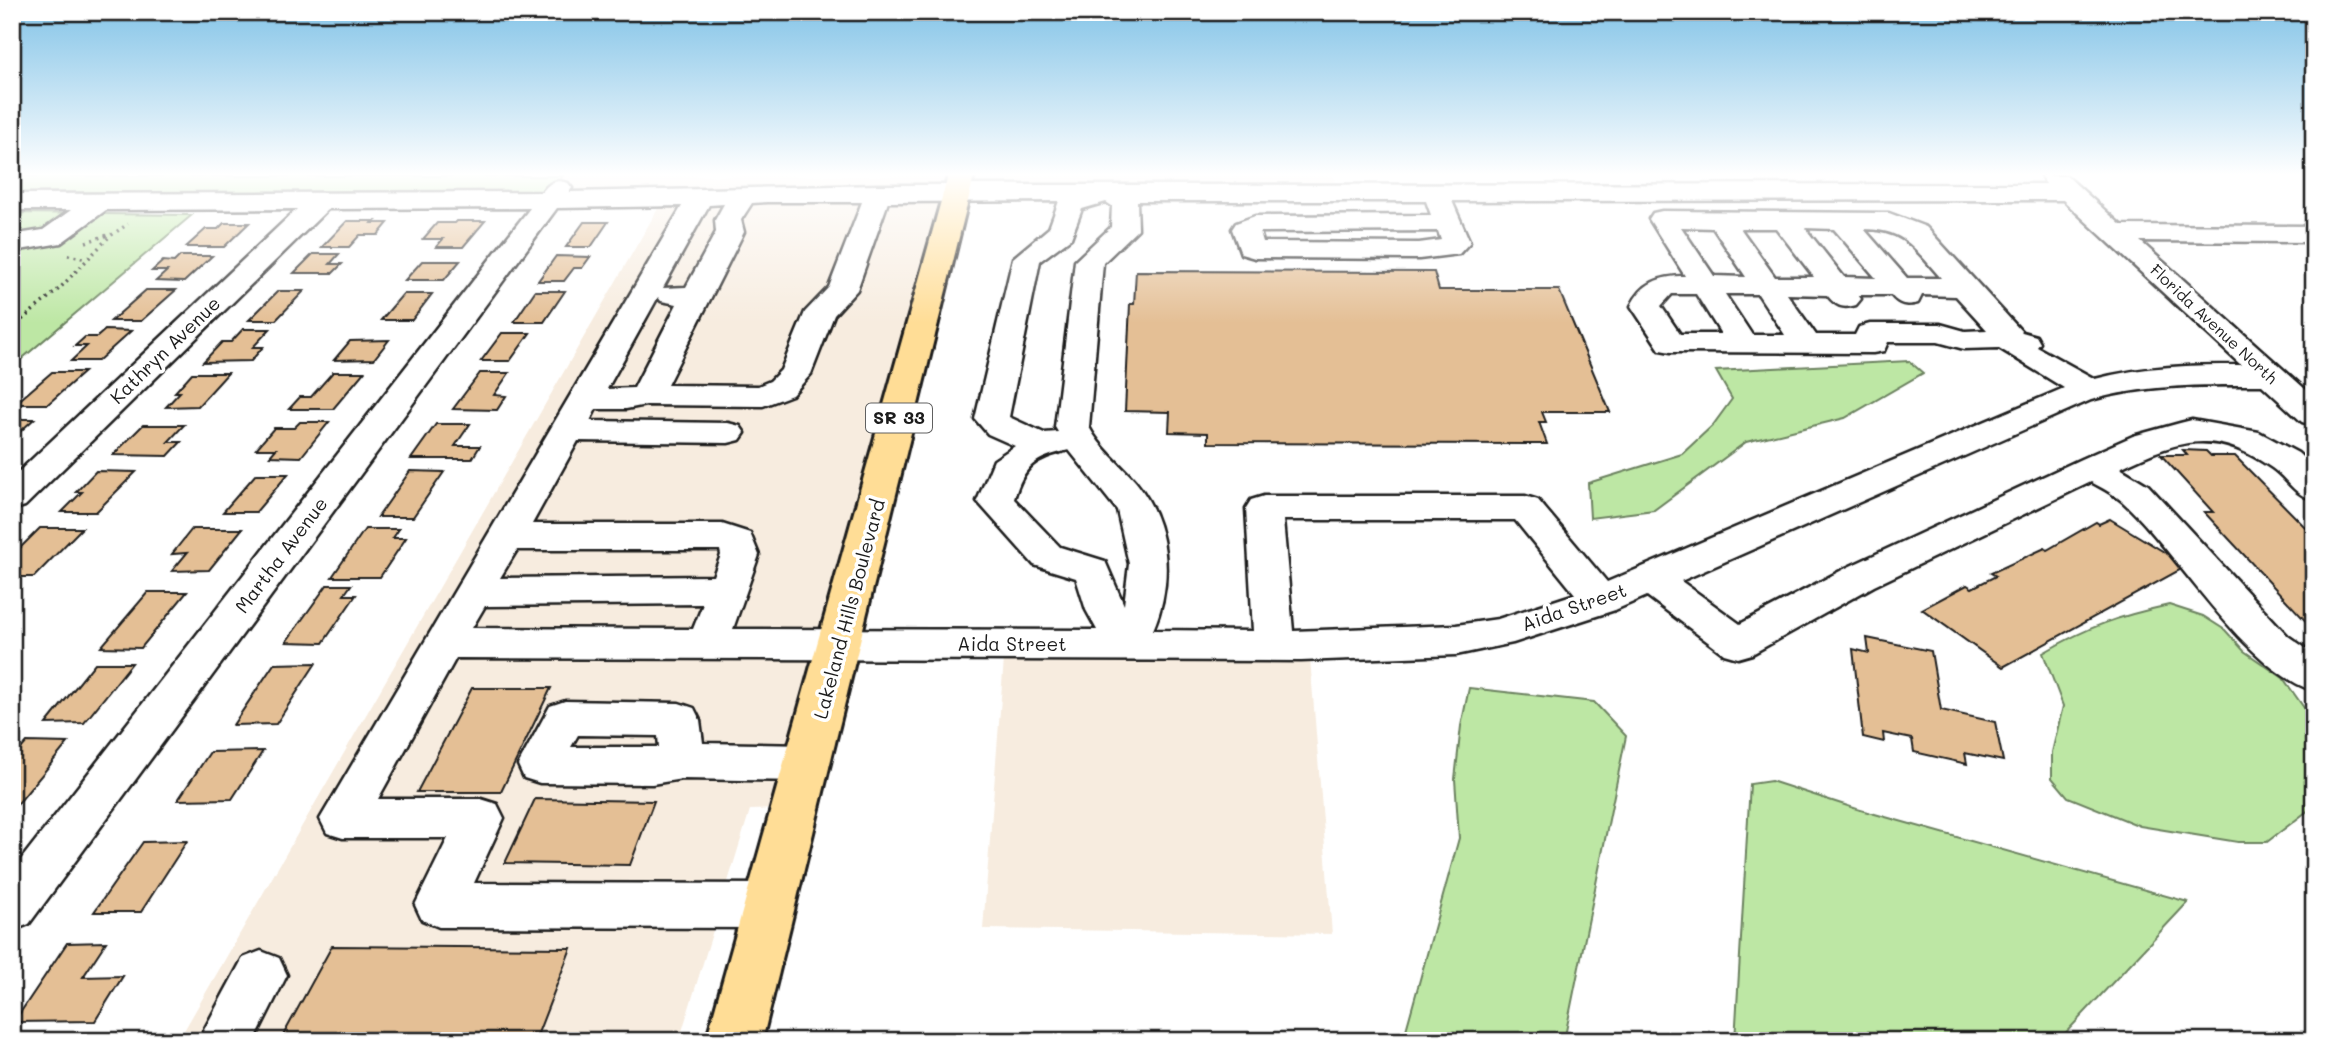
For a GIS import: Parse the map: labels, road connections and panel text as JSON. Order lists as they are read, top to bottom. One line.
{"streets":{"main road":["SR 33","Lakeland Hills Boulevard"],"street":["Florida Avenue North","Kathryn Avenue","Martha Avenue","Aida Street"]},"crossings":[["Florida Avenue North","Aida Street"],["Aida Street","Lakeland Hills Boulevard"]]}
